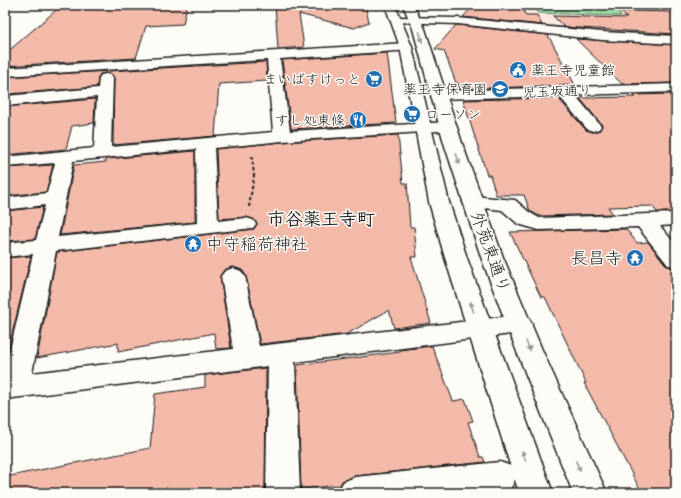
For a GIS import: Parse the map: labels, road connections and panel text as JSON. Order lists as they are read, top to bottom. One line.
{"streets":{"street":["児玉坂通り","外苑東通り"]},"crossings":[["児玉坂通り","外苑東通り"]],"districts":["市谷薬王寺町"],"places":{"public building":["薬王寺児童館"],"supermarket":["まいばすけっと","ローソン"],"school or university":["薬王寺保育園"],"restaurant":["すし処東條"],"temple":["中守稲荷神社","長昌寺"]}}
